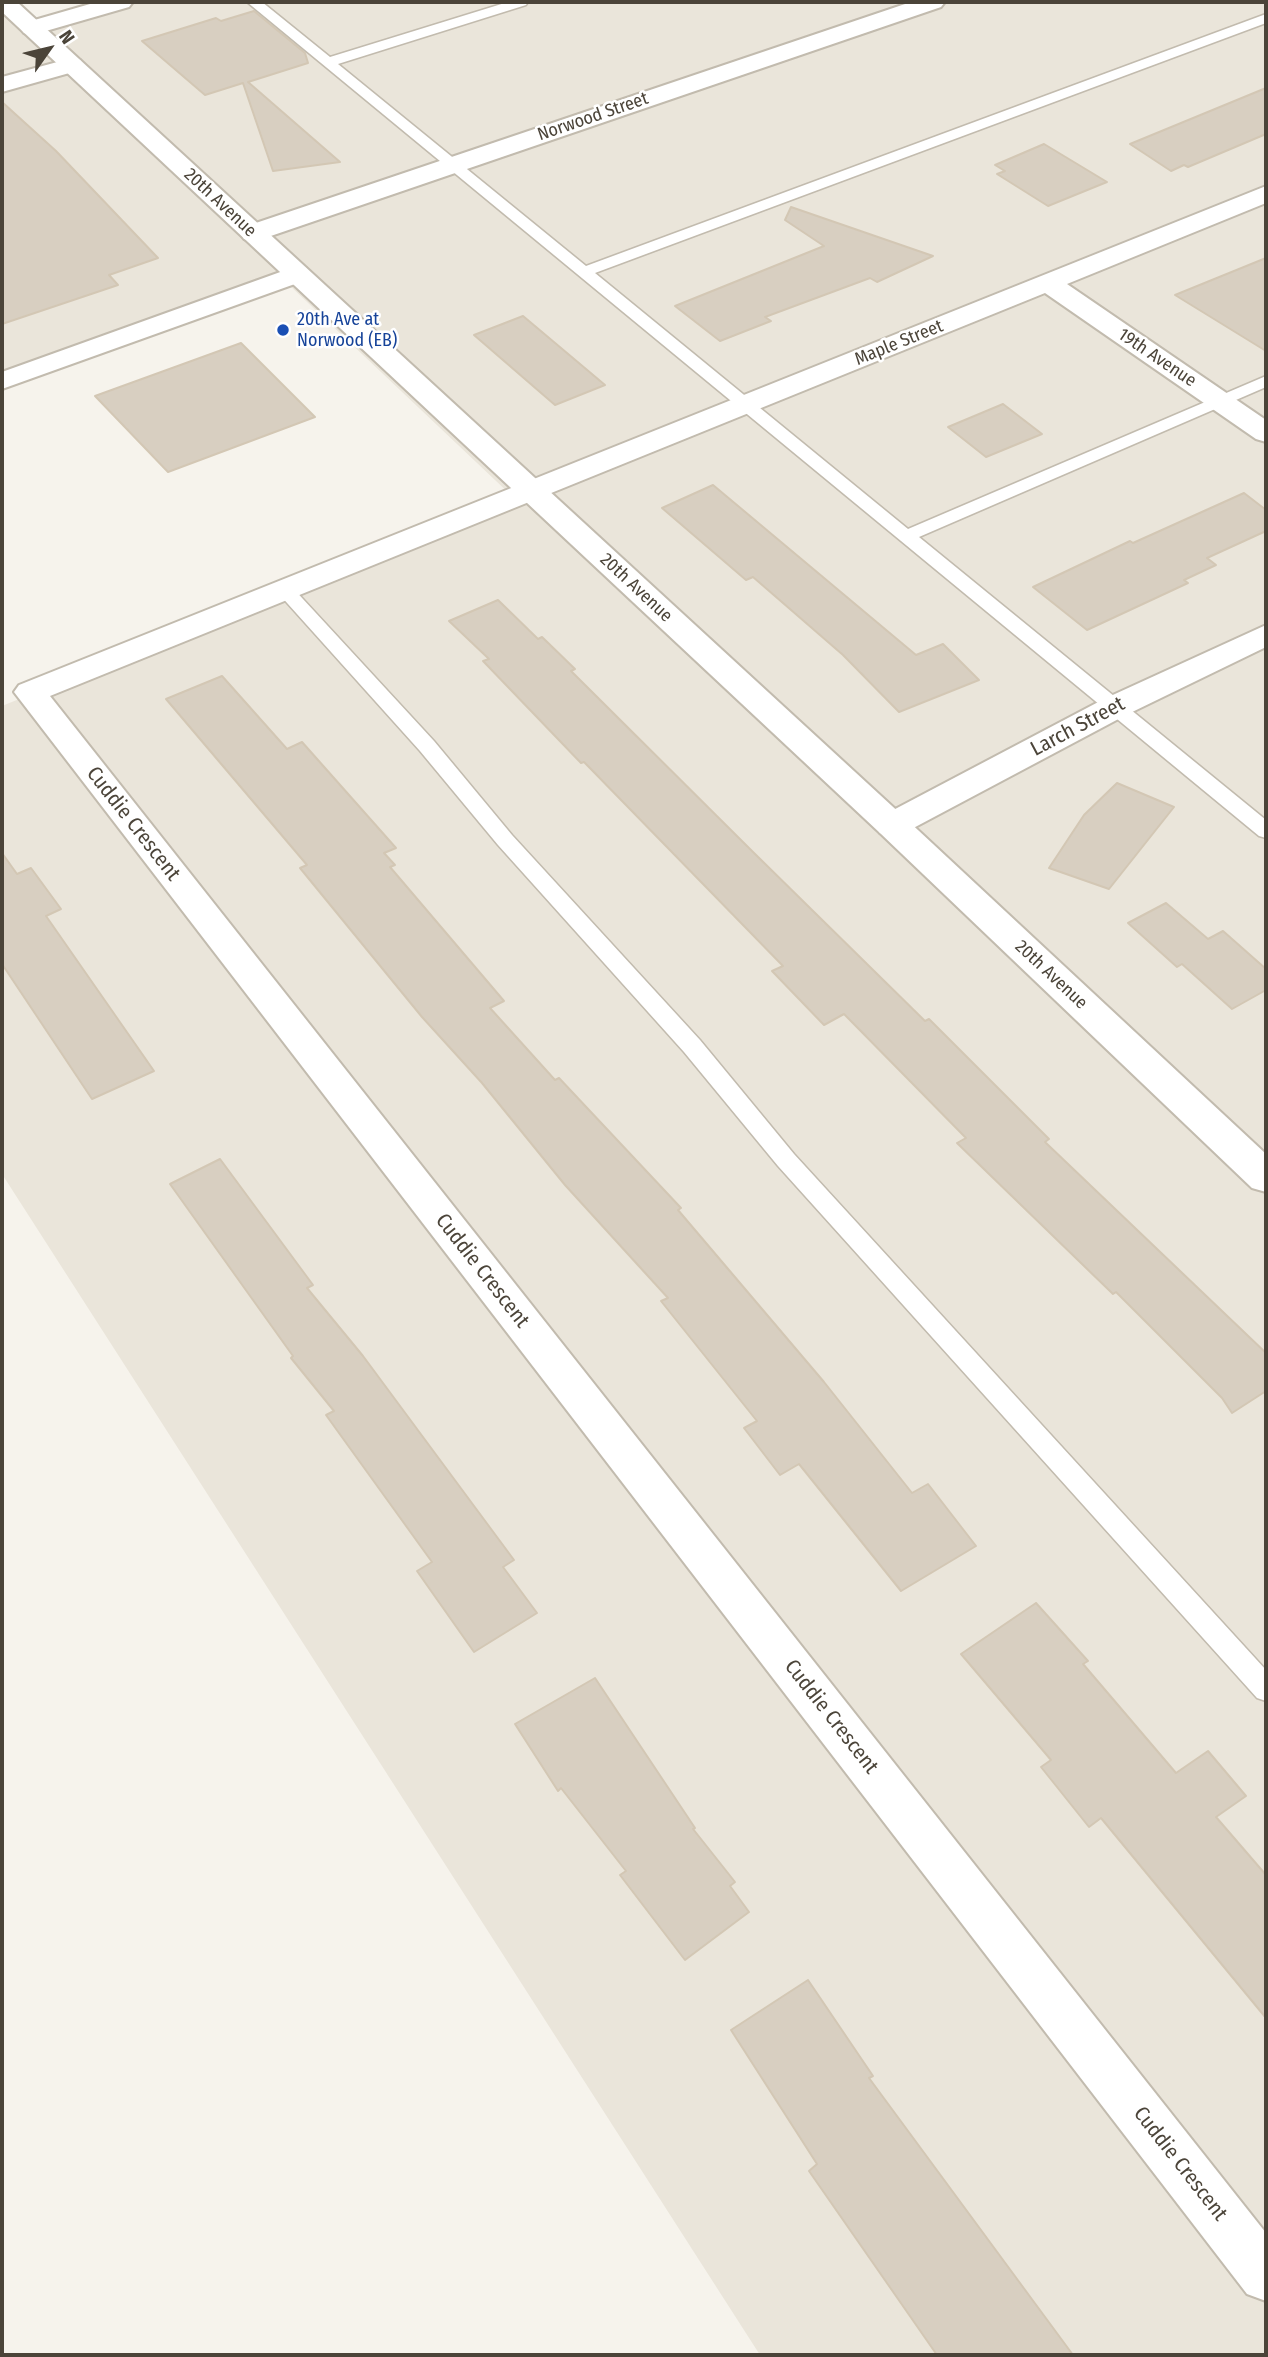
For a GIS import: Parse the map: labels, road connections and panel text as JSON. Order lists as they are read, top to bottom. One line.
{"streets":{"street":["Norwood Street","20th Avenue","Maple Street","19th Avenue","Larch Street","Cuddie Crescent"]},"crossings":[["Norwood Street","20th Avenue"],["20th Avenue","Maple Street"],["20th Avenue","Larch Street"],["20th Avenue","Cuddie Crescent"],["Maple Street","19th Avenue"],["Maple Street","Cuddie Crescent"]],"places":["20th Ave at Norwood (EB)"],"north":"top right"}
